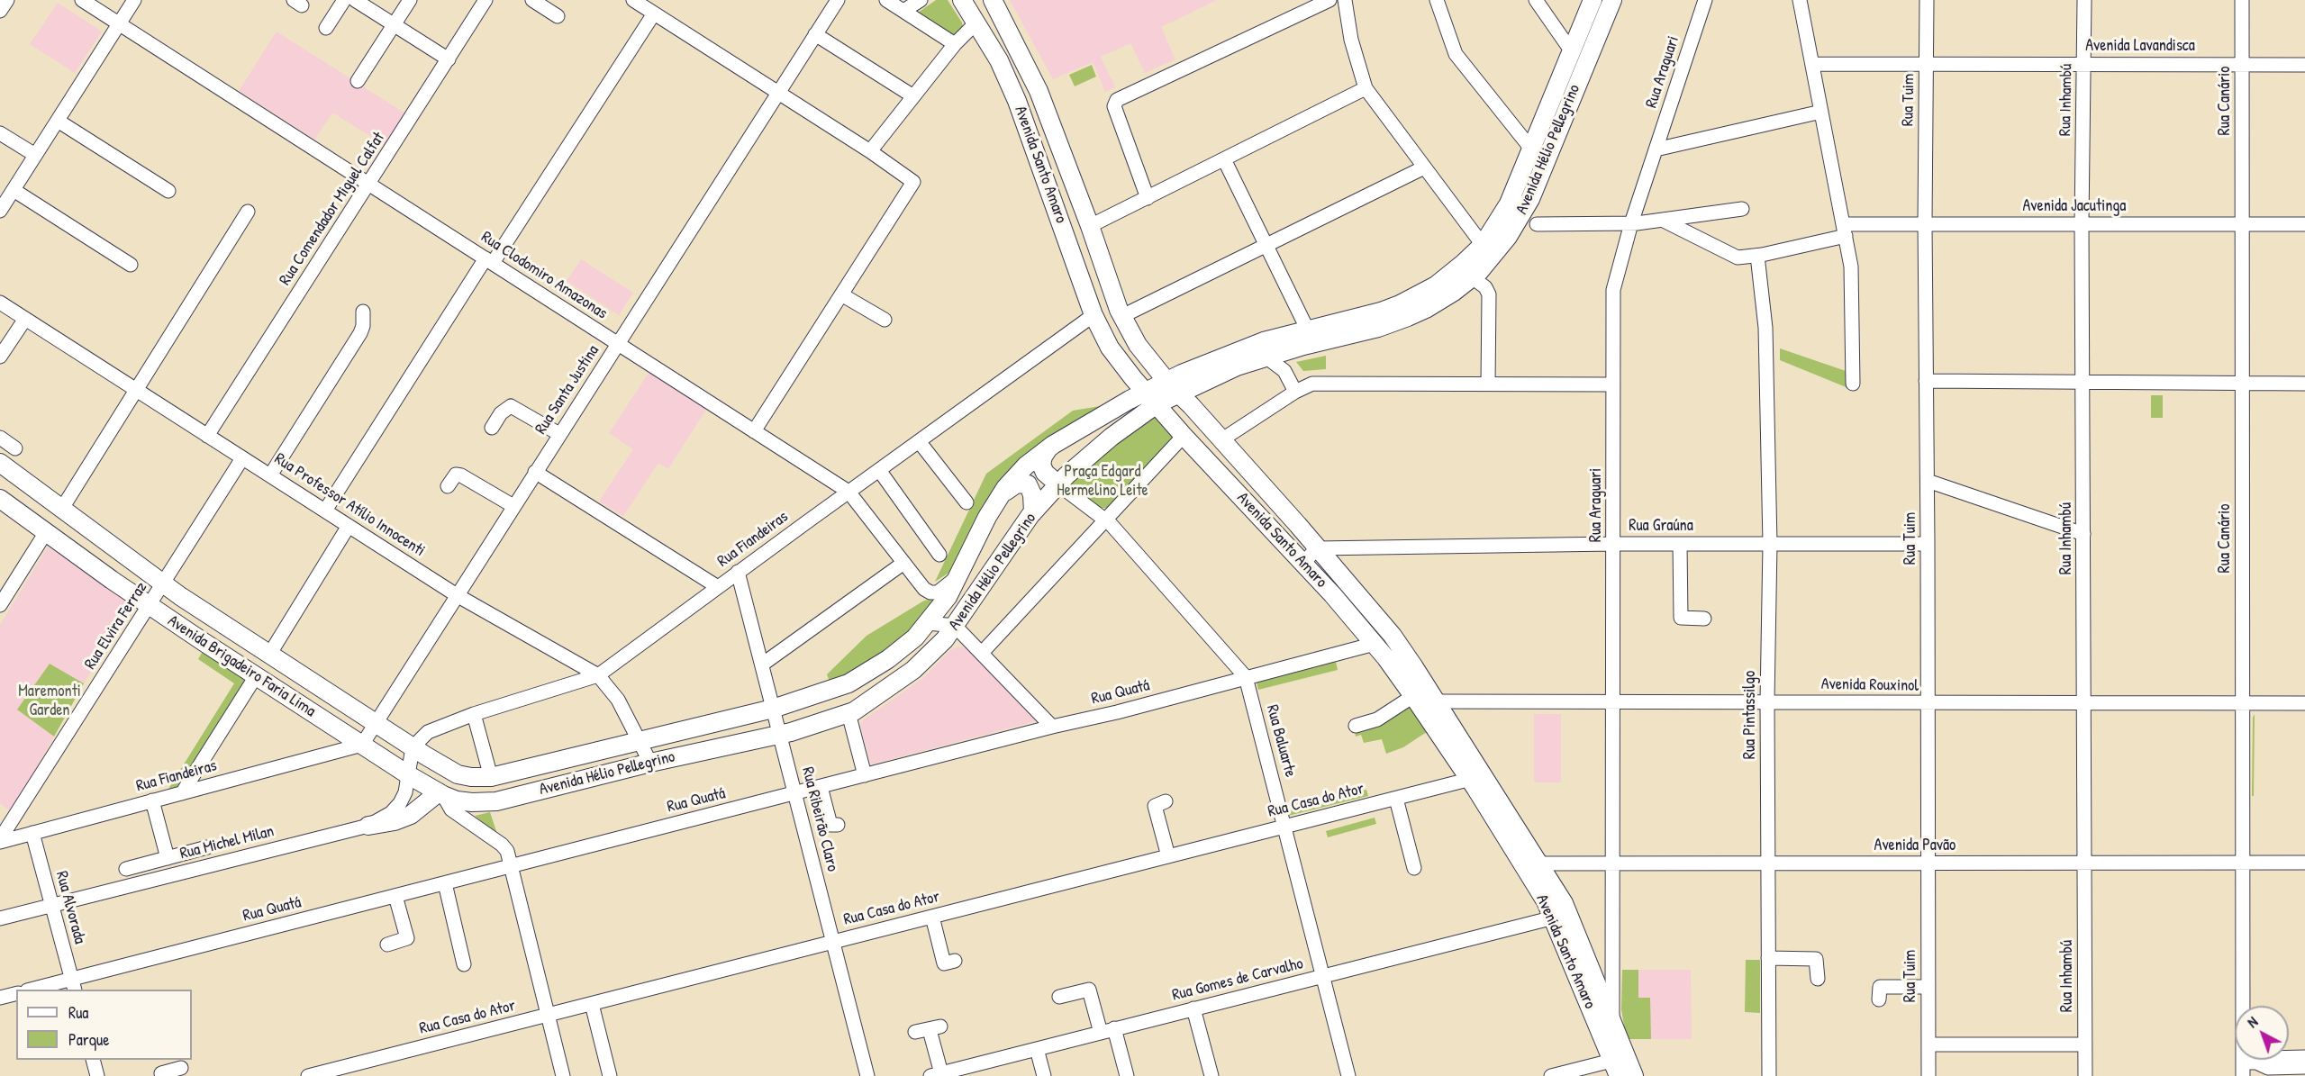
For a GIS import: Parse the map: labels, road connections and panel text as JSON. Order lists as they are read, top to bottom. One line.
{"streets":{"main road":["Avenida Hélio Pellegrino","Avenida Santo Amaro","Avenida Brigadeiro Faria Lima"],"street":["Avenida Lavandisca","Rua Araguari","Rua Tuim","Rua Inhambú","Rua Canário","Avenida Jacutinga","Rua Comendador Miguel Calfat","Rua Clodomiro Amazonas","Rua Santa Justina","Rua Professor Atílio Innocenti","Rua Graúna","Rua Fiandeiras","Rua Elvira Ferraz","Avenida Rouxinol","Rua Quatá","Rua Pintassilgo","Rua Baluarte","Rua Casa do Ator","Rua Ribeirão Claro","Rua Michel Milan","Avenida Pavão","Rua Alvorada","Rua Gomes de Carvalho"]},"crossings":[["Avenida Lavandisca","Rua Tuim"],["Avenida Lavandisca","Rua Inhambú"],["Avenida Lavandisca","Rua Canário"],["Rua Araguari","Avenida Santo Amaro"],["Rua Araguari","Rua Graúna"],["Rua Araguari","Avenida Rouxinol"],["Rua Araguari","Avenida Pavão"],["Rua Tuim","Avenida Jacutinga"],["Rua Tuim","Rua Graúna"],["Rua Tuim","Avenida Rouxinol"],["Rua Tuim","Avenida Pavão"],["Rua Inhambú","Avenida Jacutinga"],["Rua Inhambú","Avenida Rouxinol"],["Rua Inhambú","Avenida Pavão"],["Rua Canário","Avenida Jacutinga"],["Rua Canário","Avenida Rouxinol"],["Rua Canário","Avenida Pavão"],["Avenida Hélio Pellegrino","Avenida Santo Amaro"],["Avenida Hélio Pellegrino","Rua Clodomiro Amazonas"],["Avenida Hélio Pellegrino","Rua Professor Atílio Innocenti"],["Avenida Hélio Pellegrino","Avenida Brigadeiro Faria Lima"],["Avenida Hélio Pellegrino","Rua Baluarte"],["Avenida Hélio Pellegrino","Rua Ribeirão Claro"],["Avenida Santo Amaro","Rua Graúna"],["Avenida Santo Amaro","Rua Fiandeiras"],["Avenida Santo Amaro","Avenida Rouxinol"],["Avenida Santo Amaro","Rua Quatá"],["Avenida Santo Amaro","Rua Casa do Ator"],["Avenida Santo Amaro","Avenida Pavão"],["Avenida Santo Amaro","Rua Gomes de Carvalho"],["Avenida Jacutinga","Rua Pintassilgo"],["Rua Comendador Miguel Calfat","Rua Clodomiro Amazonas"],["Rua Comendador Miguel Calfat","Rua Professor Atílio Innocenti"],["Rua Clodomiro Amazonas","Rua Santa Justina"],["Rua Clodomiro Amazonas","Rua Fiandeiras"],["Rua Santa Justina","Rua Professor Atílio Innocenti"],["Rua Santa Justina","Rua Fiandeiras"],["Rua Santa Justina","Avenida Brigadeiro Faria Lima"],["Rua Professor Atílio Innocenti","Rua Fiandeiras"],["Rua Professor Atílio Innocenti","Rua Elvira Ferraz"],["Rua Graúna","Rua Pintassilgo"],["Rua Fiandeiras","Rua Elvira Ferraz"],["Rua Fiandeiras","Avenida Brigadeiro Faria Lima"],["Rua Fiandeiras","Rua Ribeirão Claro"],["Rua Fiandeiras","Rua Michel Milan"],["Rua Fiandeiras","Rua Alvorada"],["Rua Elvira Ferraz","Avenida Brigadeiro Faria Lima"],["Avenida Brigadeiro Faria Lima","Rua Michel Milan"],["Avenida Rouxinol","Rua Pintassilgo"],["Rua Quatá","Rua Baluarte"],["Rua Quatá","Rua Ribeirão Claro"],["Rua Quatá","Rua Alvorada"],["Rua Pintassilgo","Avenida Pavão"],["Rua Baluarte","Rua Casa do Ator"],["Rua Baluarte","Rua Gomes de Carvalho"],["Rua Casa do Ator","Rua Ribeirão Claro"],["Rua Michel Milan","Rua Alvorada"]],"parks":["Praça Edgard Hermelino Leite","Maremonti Garden"],"legend":["Rua","Parque"],"north":"top left"}
